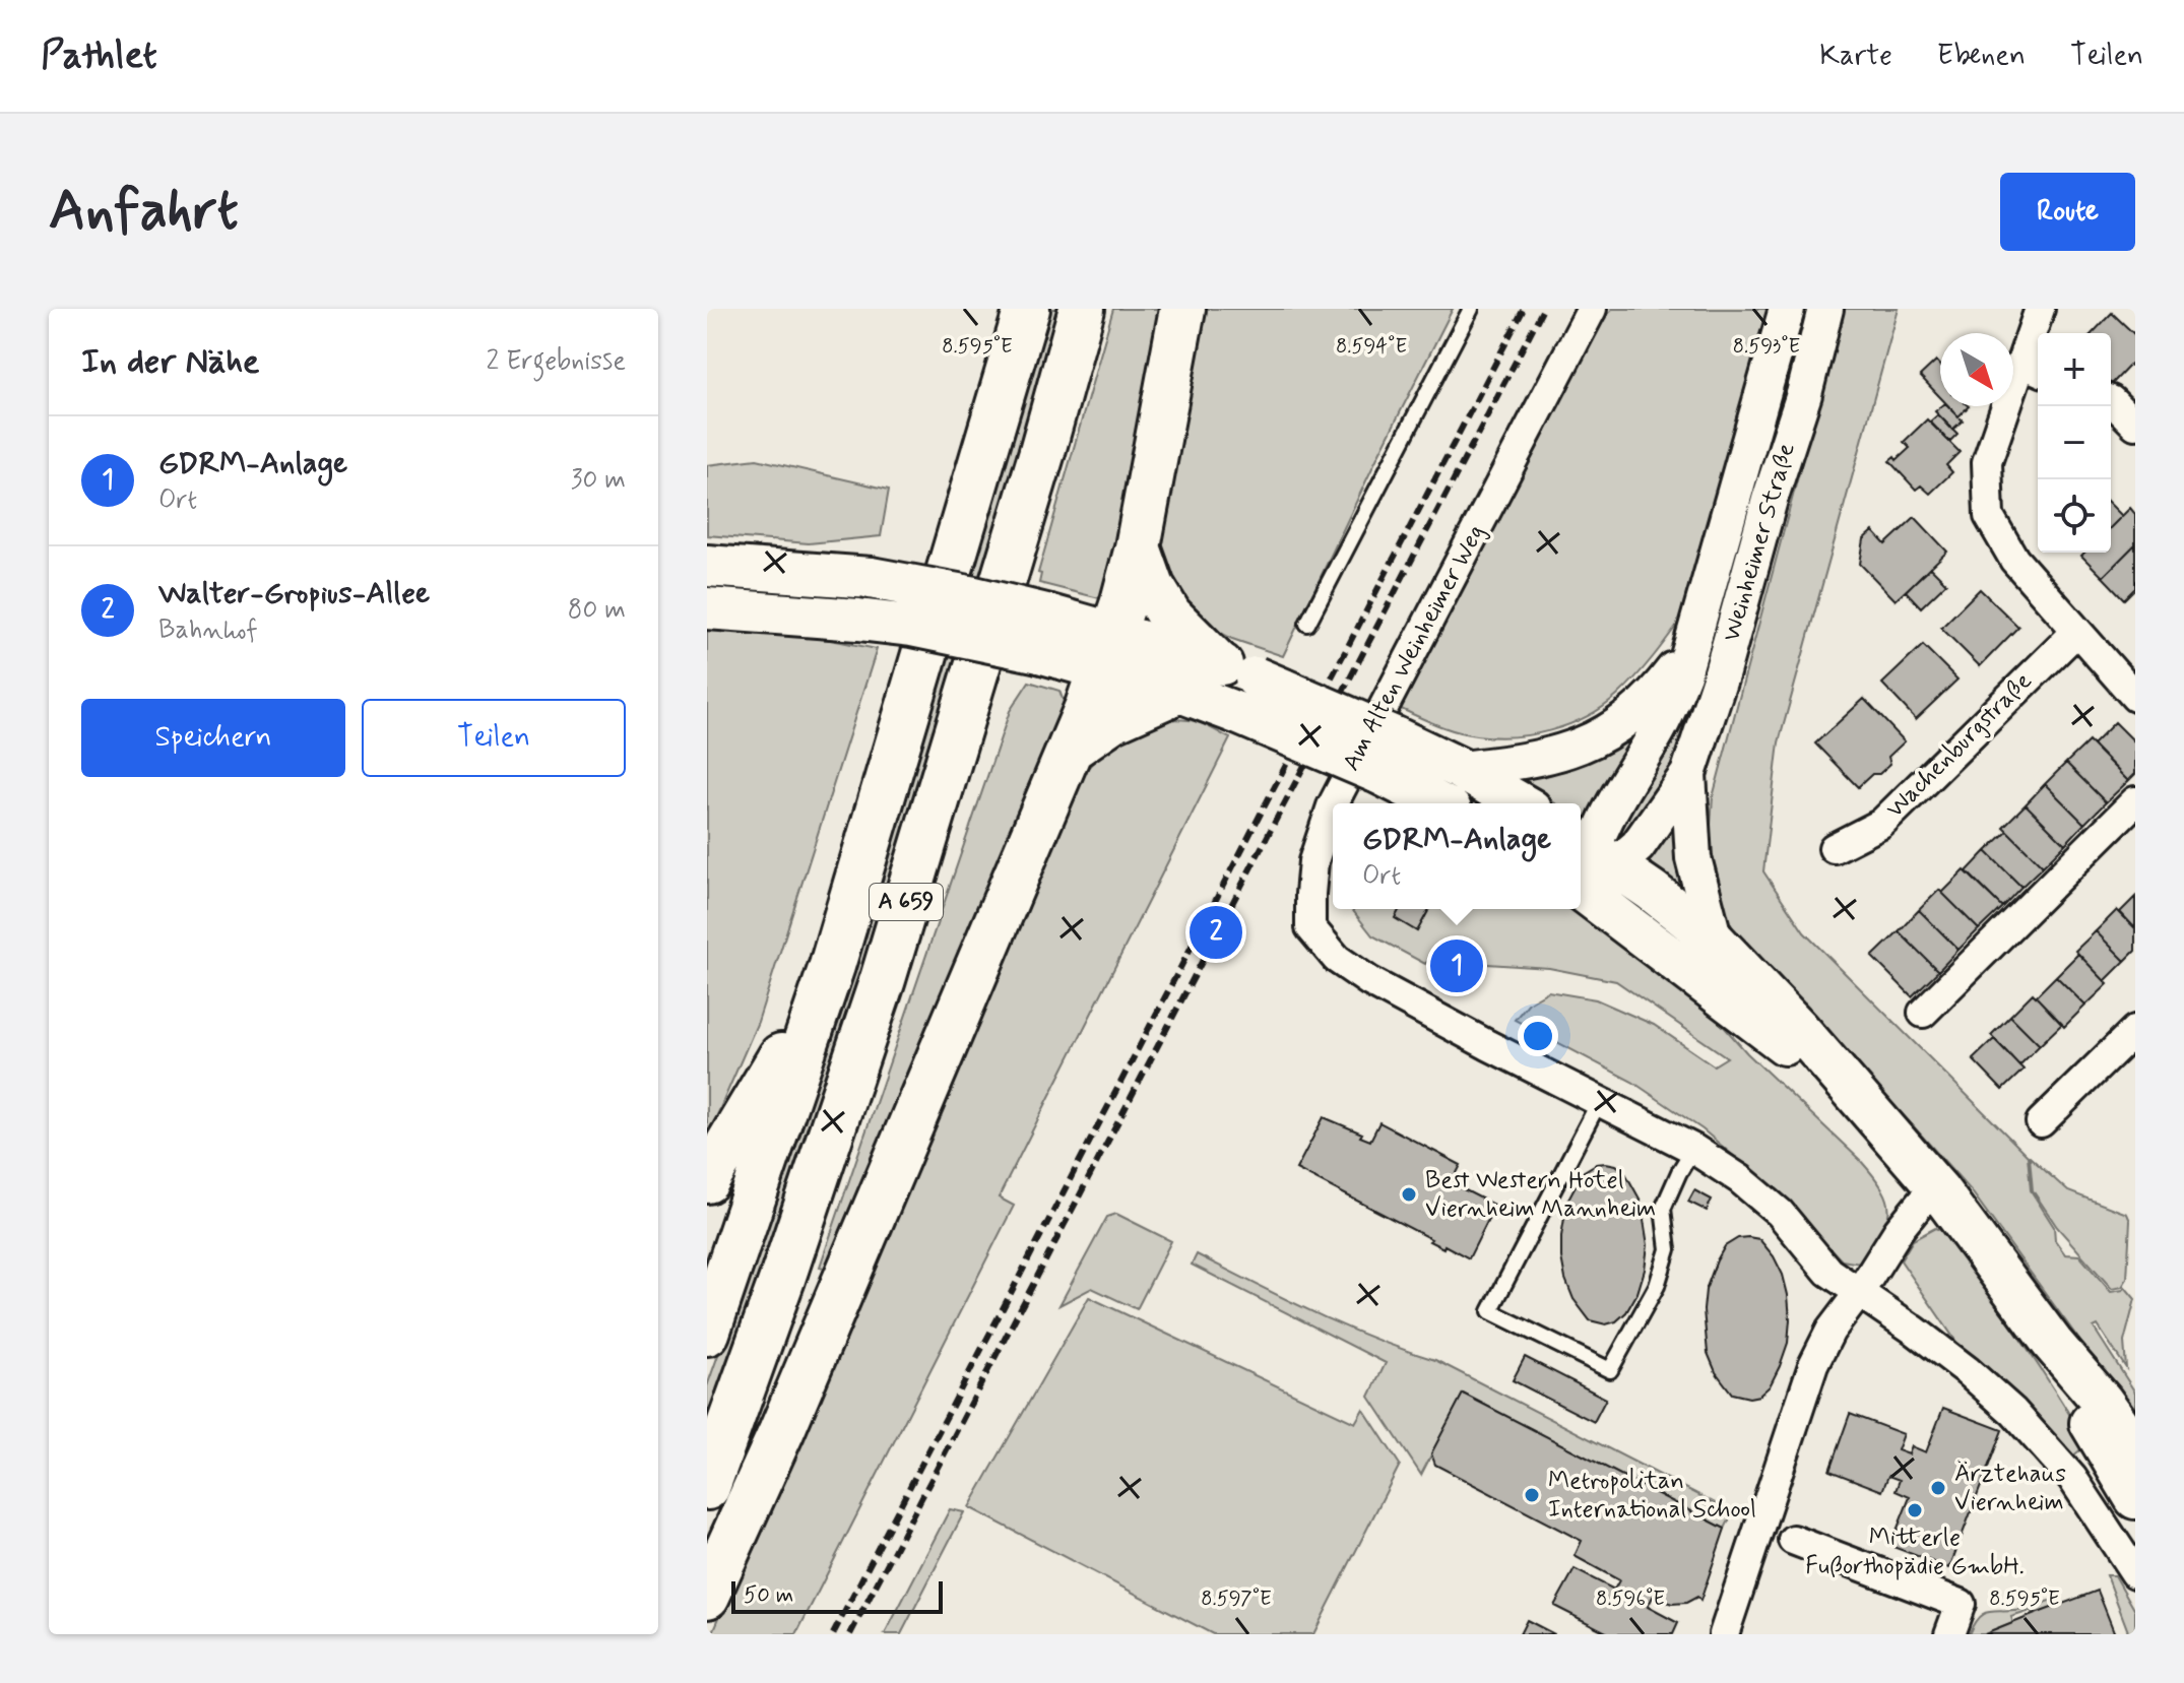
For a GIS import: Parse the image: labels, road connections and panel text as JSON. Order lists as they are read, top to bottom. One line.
{"streets":{"highway":["A 659"],"street":["Weinheimer Straße","Am Alten Weinheimer Weg","Wachenburgstraße"]},"places":["Best Western Hotel Viernheim Mannheim","Ärztehaus Viernheim","Metropolitan International School","Mitterle Fußorthopädie GmbH."],"scale_bar":"50 m","north":"bottom right","page":{"header":"Pathlet","nav":["Karte","Ebenen","Teilen"],"buttons":["Route",["Speichern","Teilen"]],"title":"Anfahrt","heading":["In der Nähe","2 Ergebnisse"],"map_buttons":["+","−"],"list":[{"mark":"1","name":"GDRM-Anlage","note":"Ort","value":"30 m"},{"mark":"2","name":"Walter-Gropius-Allee","note":"Bahnhof","value":"80 m"}],"popup":["GDRM-Anlage","Ort"],"pins":["2","1"],"scale":"50 m"},"coordinates":["8.595°E","8.593°E","8.594°E","8.597°E","8.596°E"]}
